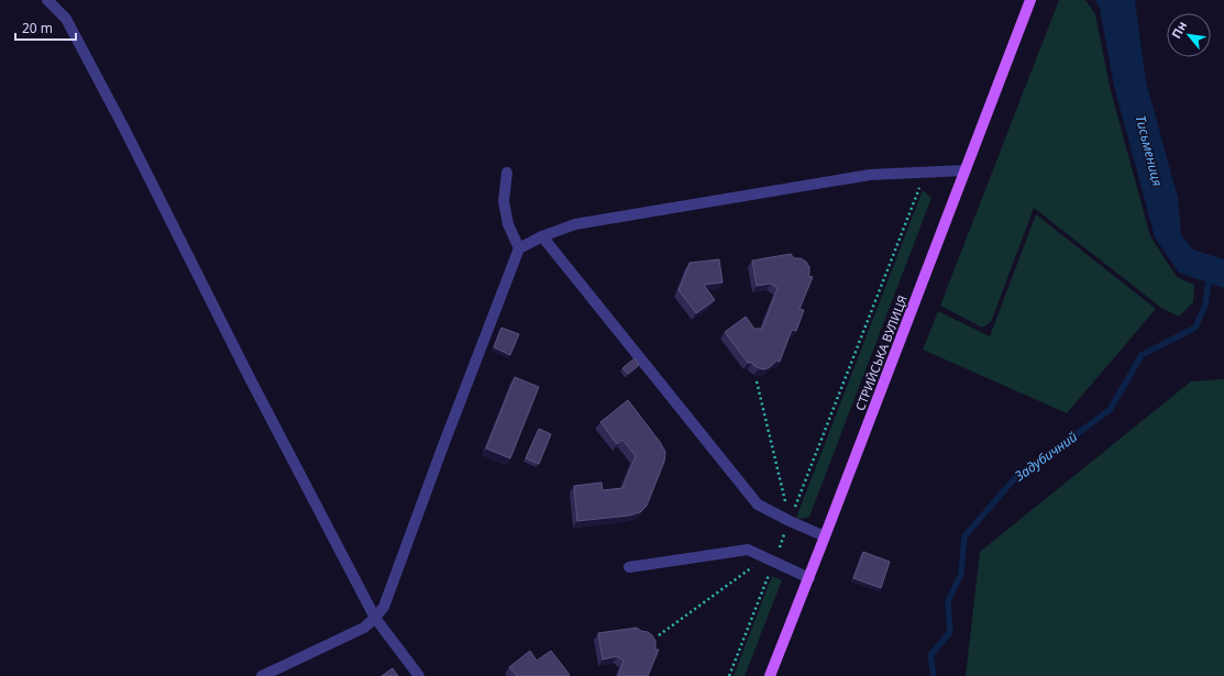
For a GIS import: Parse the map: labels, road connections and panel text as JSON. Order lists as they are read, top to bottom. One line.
{"streets":{"main road":["СТРИЙСЬКА ВУЛИЦЯ"]},"water":["Тисьмениця","Задубичний"],"scale_bar":"20 m","north":"top left"}
